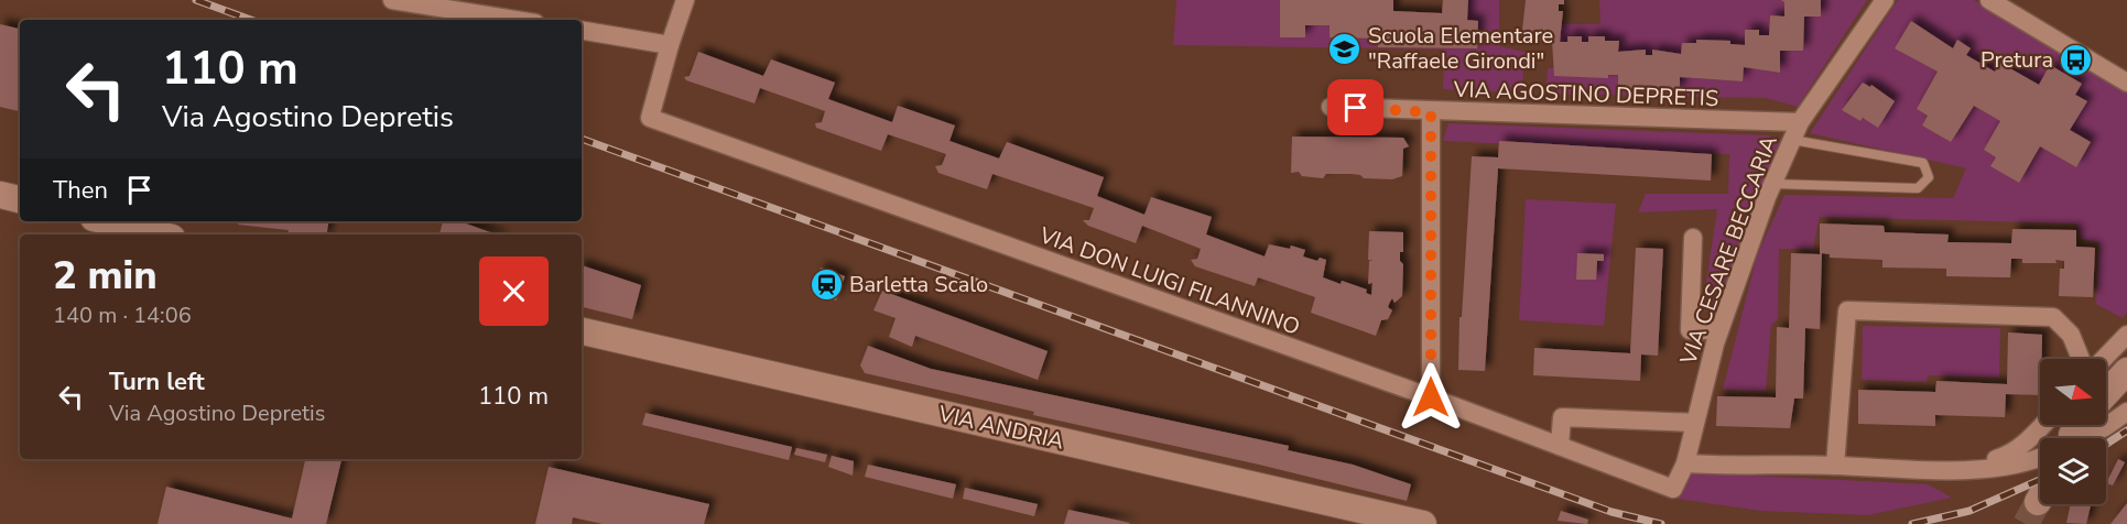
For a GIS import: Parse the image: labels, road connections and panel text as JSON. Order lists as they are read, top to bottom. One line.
{"streets":{"main road":["VIA ANDRIA"],"street":["VIA AGOSTINO DEPRETIS","VIA CESARE BECCARIA","VIA DON LUIGI FILANNINO"]},"crossings":[["VIA AGOSTINO DEPRETIS","VIA CESARE BECCARIA"],["VIA CESARE BECCARIA","VIA DON LUIGI FILANNINO"]],"places":{"school or university":["Scuola Elementare \"Raffaele Girondi\""],"bus stop":["Pretura"],"station":["Barletta Scalo"]},"north":"right","page":{"turn":["110 m","Via Agostino Depretis"],"then":"Then","heading":["2 min","140 m · 14:06"],"list":[{"name":"Turn left","note":"Via Agostino Depretis","value":"110 m"}]}}
